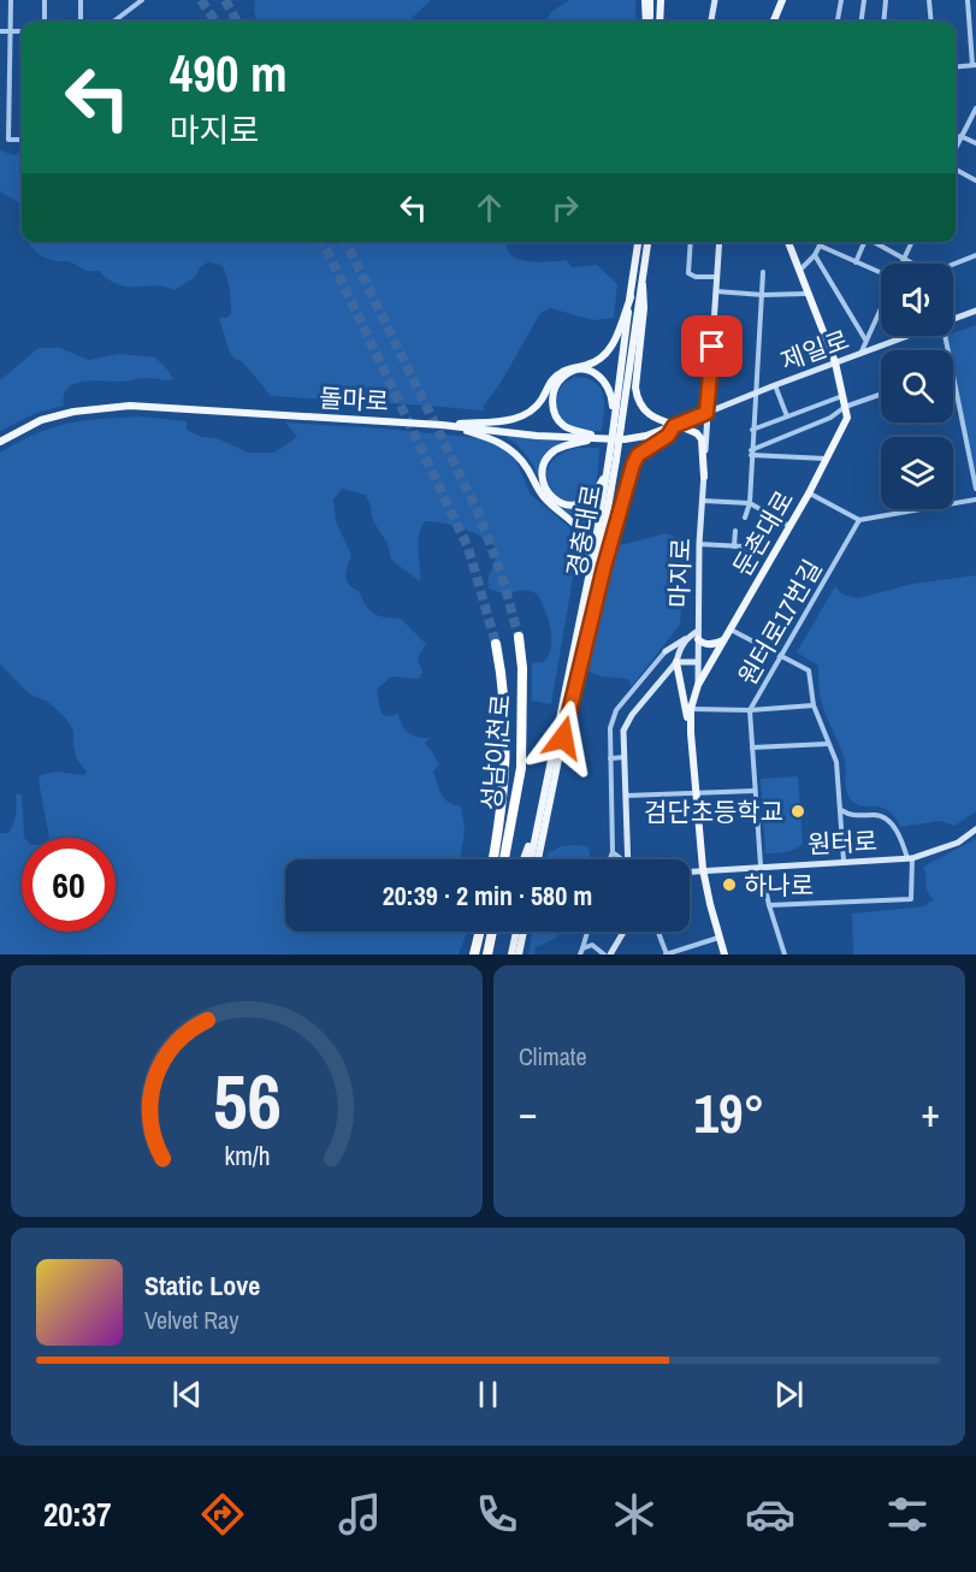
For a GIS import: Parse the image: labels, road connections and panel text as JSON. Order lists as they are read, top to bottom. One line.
{"streets":{"highway":["성남이천로"],"main road":["돌마로","경충대로","둔촌대로"],"street":["제일로","마지로","원터로17번길","원터로"]},"crossings":[["제일로","돌마로"],["제일로","둔촌대로"],["제일로","마지로"],["돌마로","마지로"],["둔촌대로","마지로"],["둔촌대로","원터로"],["원터로17번길","원터로"]],"places":["검단초등학교","하나로"],"page":{"turn":["490 m","마지로"],"limit":"60","trip":"20:39 · 2 min · 580 m","tile":"Climate","heat":["−","19°","+"],"song":["Static Love","Velvet Ray"],"tabs":"20:37","gauge":["56","km/h"]}}
